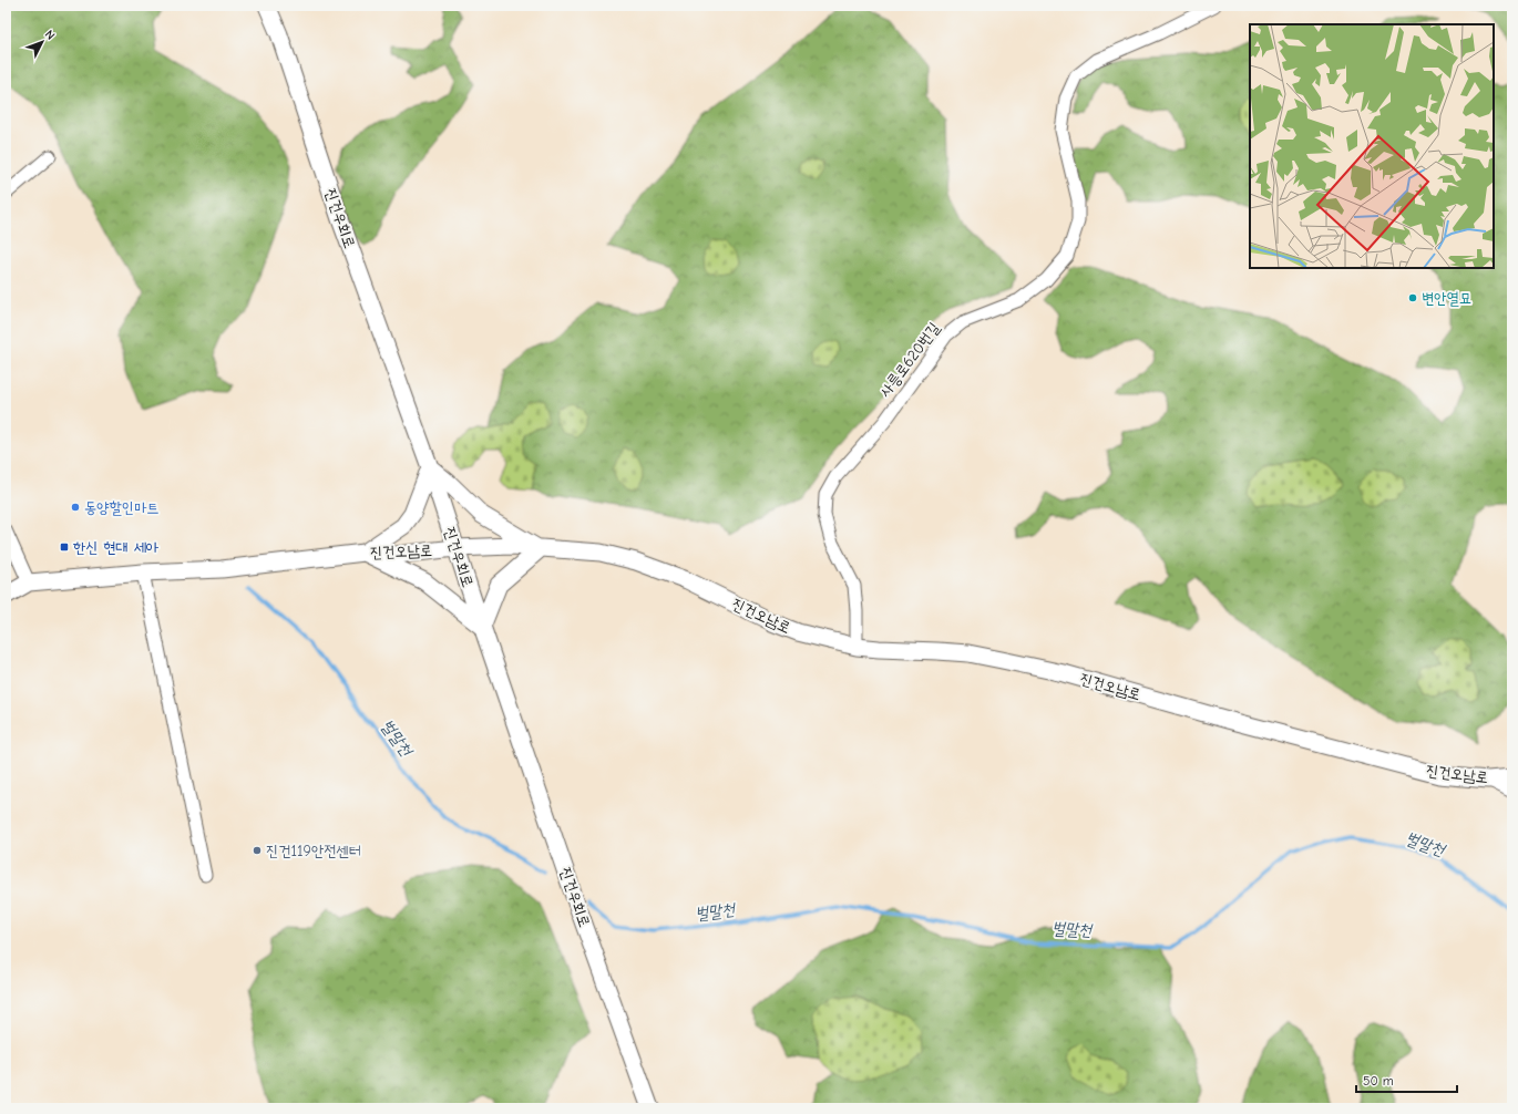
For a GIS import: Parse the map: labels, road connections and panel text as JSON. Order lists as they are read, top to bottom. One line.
{"streets":{"main road":["진건우회로","진건오남로"],"street":["사릉로620번길"]},"crossings":[["진건우회로","진건오남로"],["사릉로620번길","진건오남로"]],"water":["벌말천"],"places":{"other":["변안열묘","동양할인마트","진건119안전센터"],"transit":["한신 현대 세아"]},"scale_bar":"50 m","north":"top right"}
